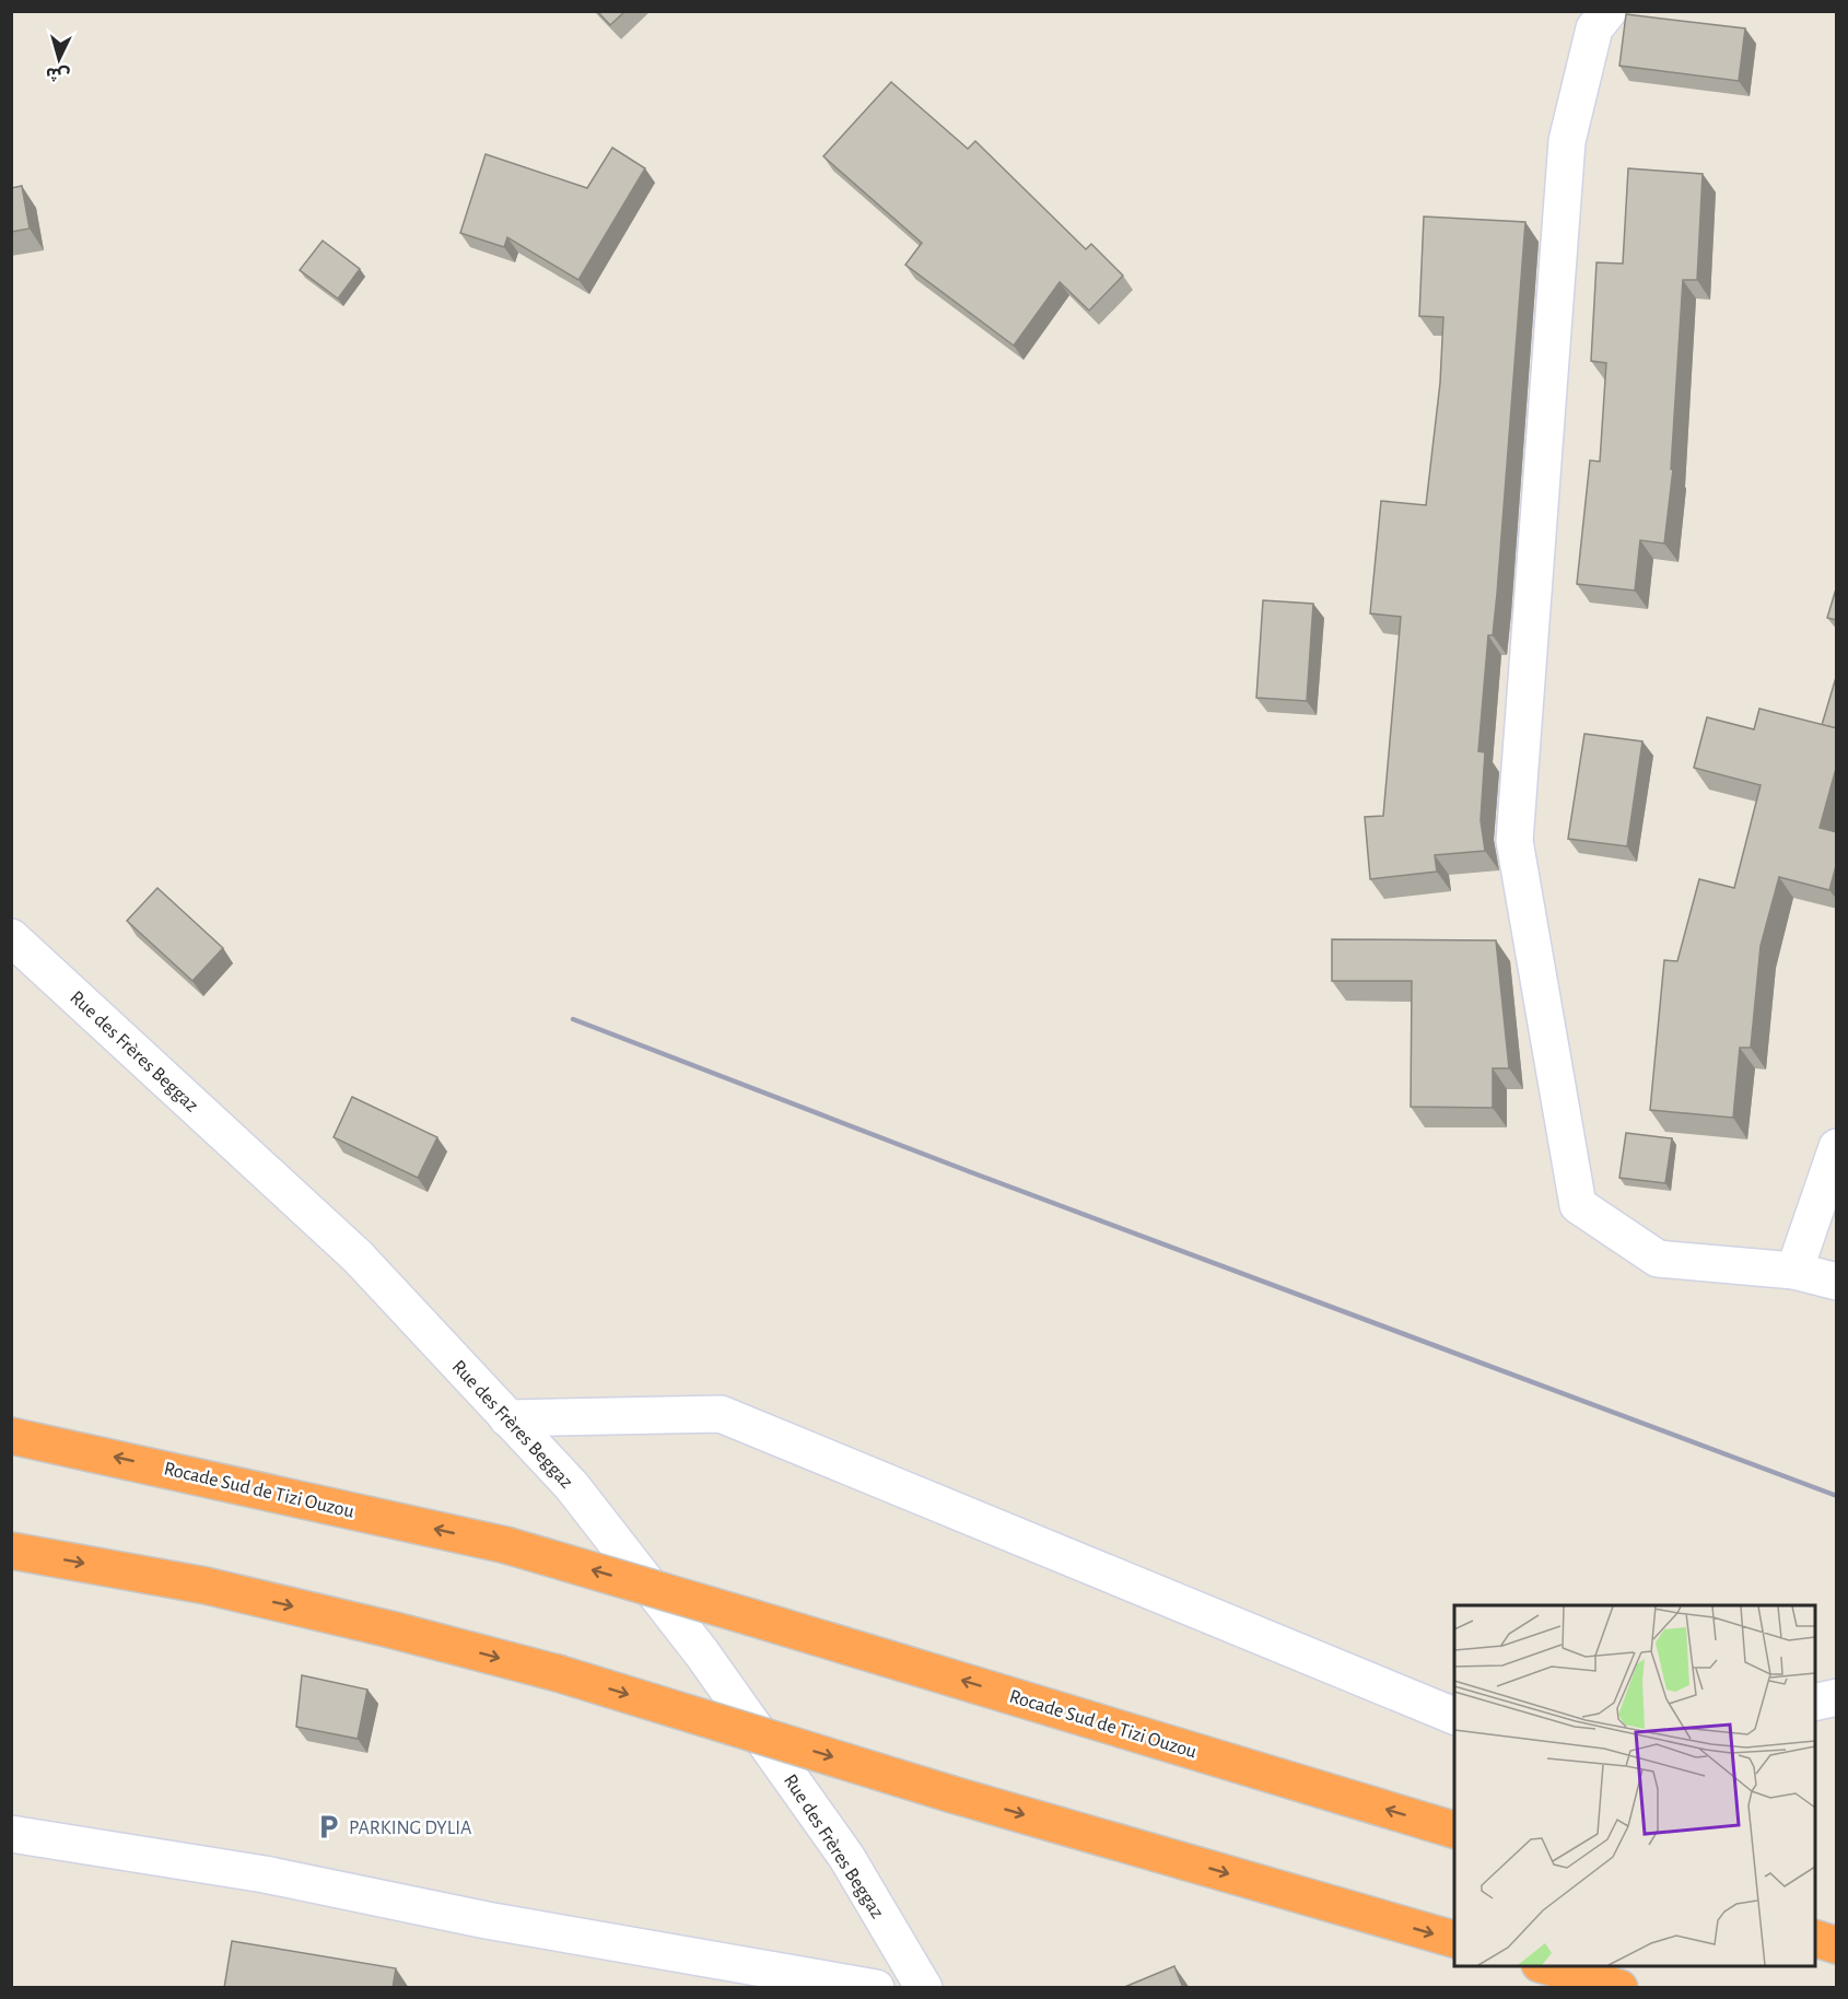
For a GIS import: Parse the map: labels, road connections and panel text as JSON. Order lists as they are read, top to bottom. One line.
{"streets":{"highway":["Rocade Sud de Tizi Ouzou"],"street":["Rue des Frères Beggaz"]},"places":{"parking":["PARKING DYLIA"]},"north":"bottom"}
